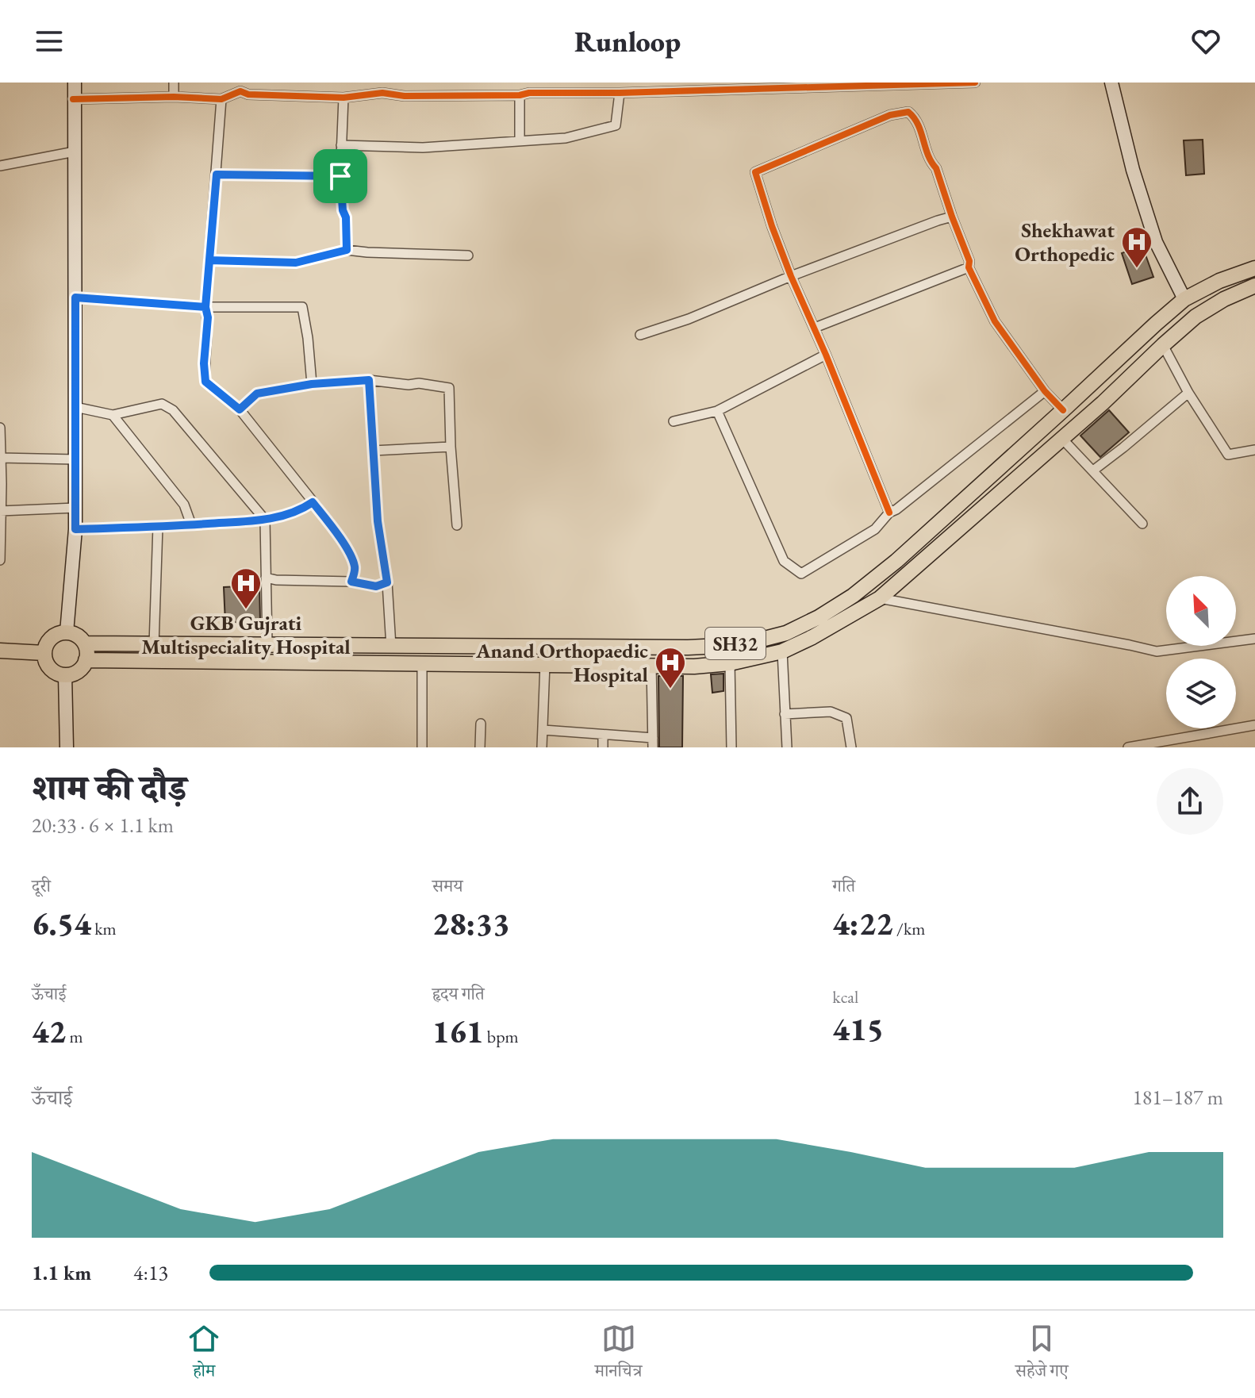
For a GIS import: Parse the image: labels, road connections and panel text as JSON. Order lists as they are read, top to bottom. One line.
{"streets":{"main road":["SH32"]},"places":{"hospital":["Shekhawat Orthopedic","GKB Gujrati Multispeciality Hospital","Anand Orthopaedic Hospital"]},"north":"top left","page":{"header":"Runloop","heading":["शाम की दौड़","20:33 · 6 × 1.1 km"],"stats":[["दूरी","6.54 km"],["समय","28:33"],["गति","4:22 /km"],["ऊँचाई","42 m"],["हृदय गति","161 bpm"],["kcal","415"]],"chart":["ऊँचाई","181–187 m"],"list":[{"name":"1.1 km","note":"4:13"}],"tabs":["होम","मानचित्र","सहेजे गए"]}}
